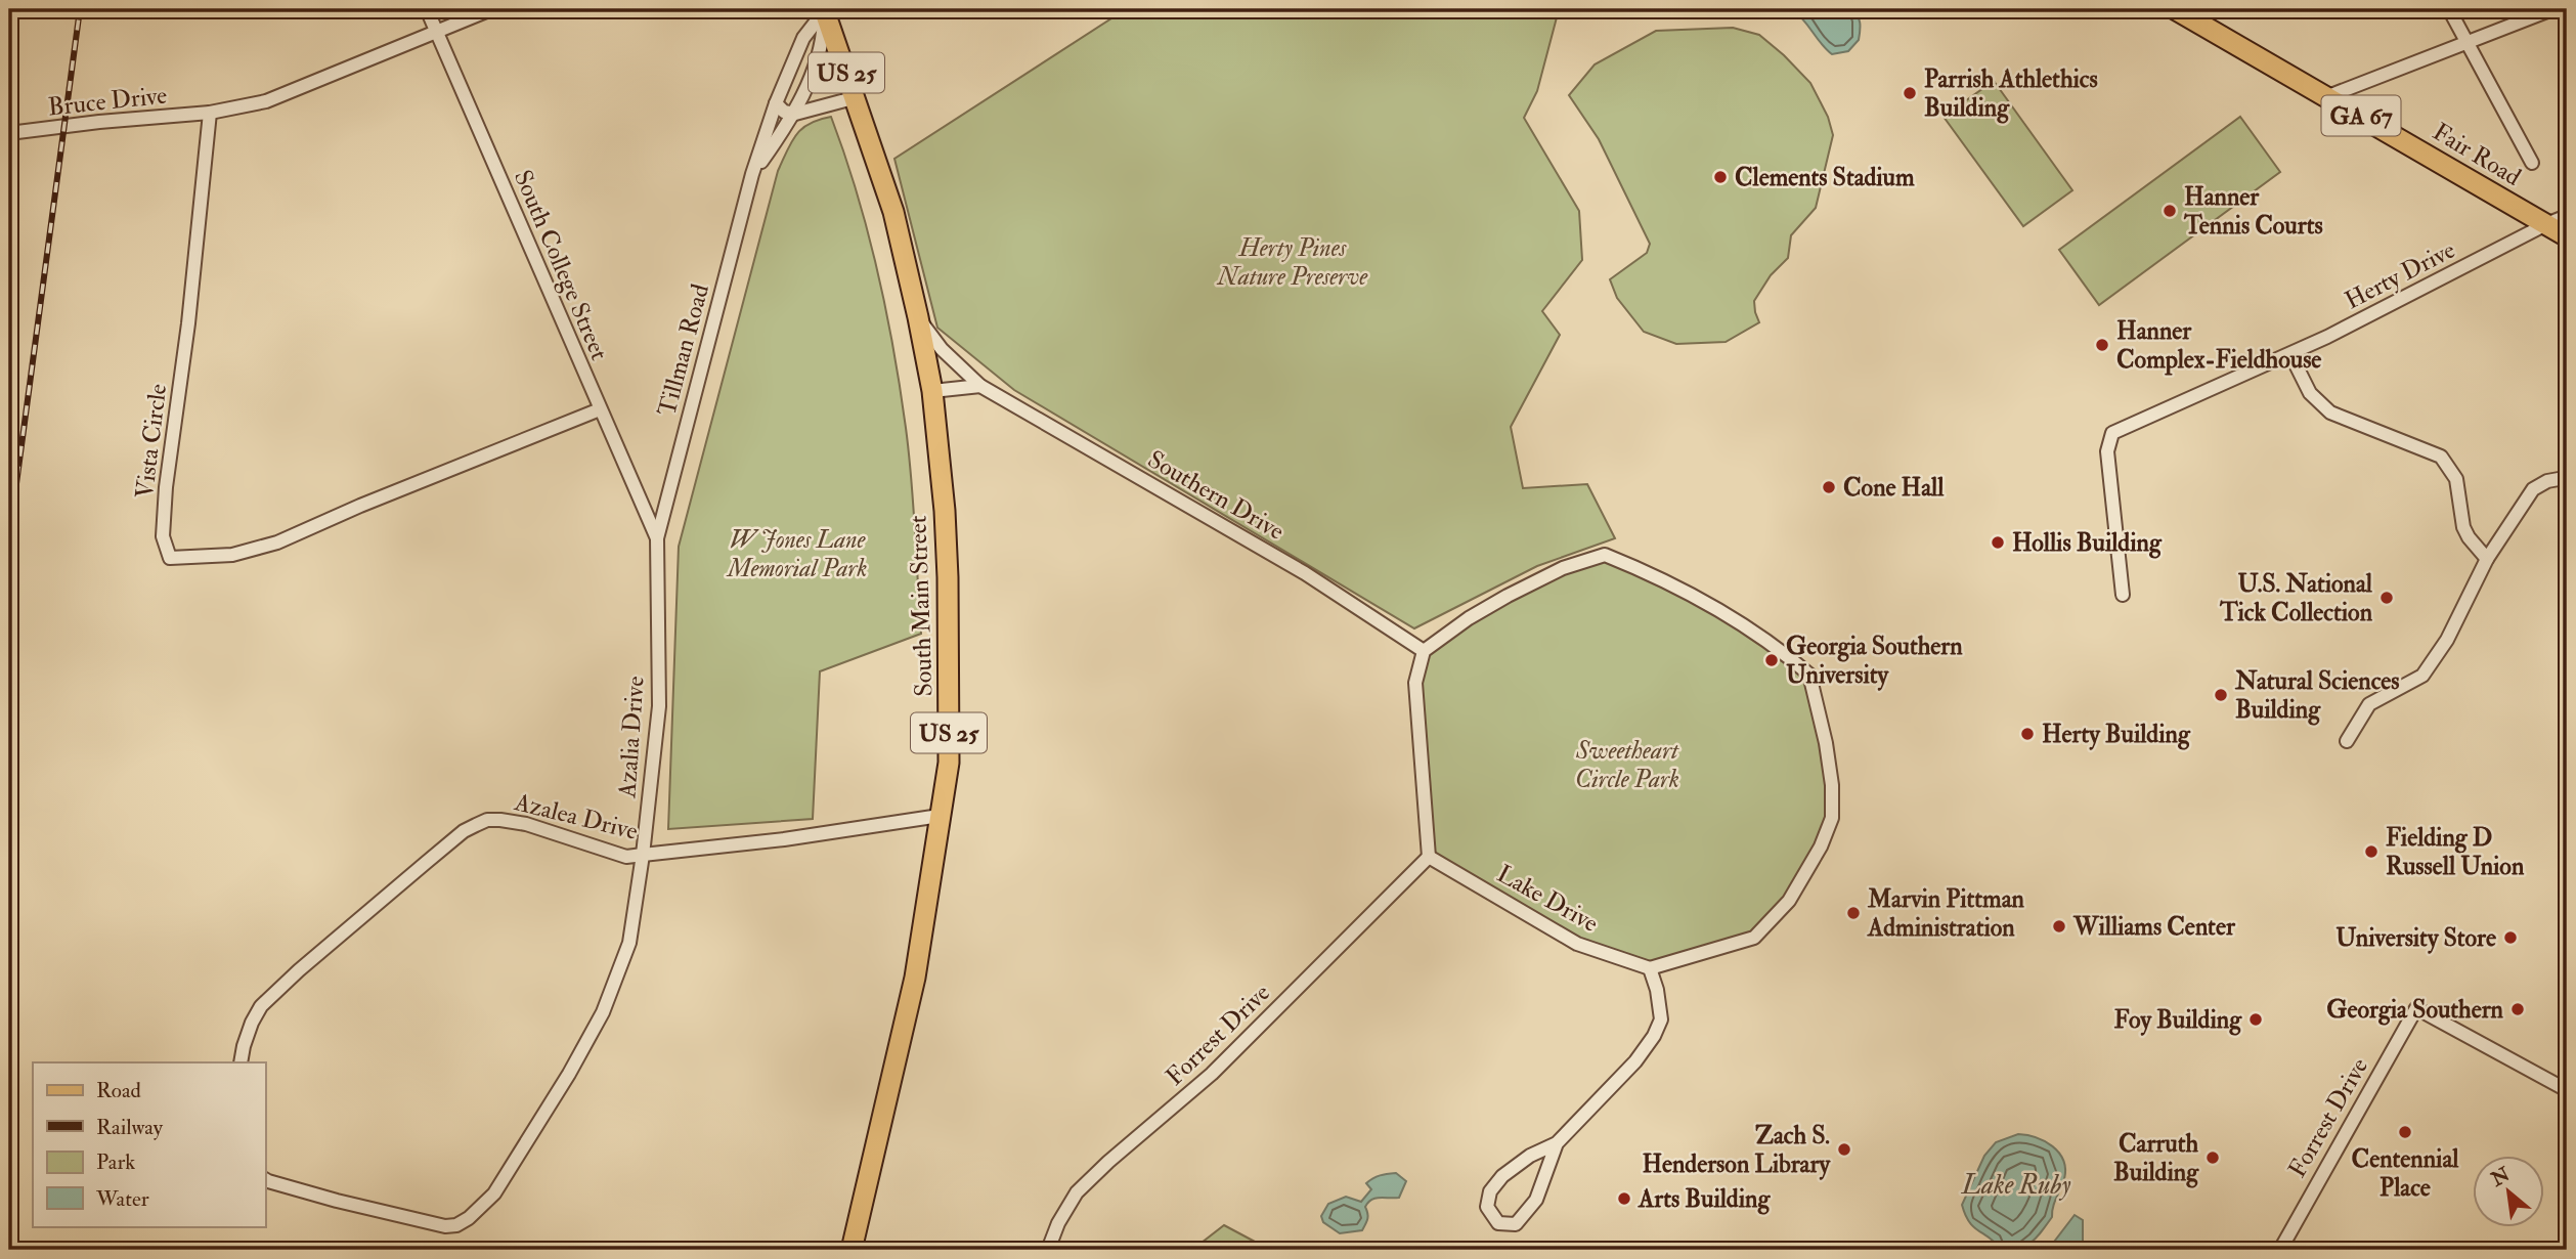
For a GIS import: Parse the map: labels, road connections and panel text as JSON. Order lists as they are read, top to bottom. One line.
{"streets":{"main road":["US 25","GA 67","Fair Road","South Main Street"],"street":["Bruce Drive","South College Street","Herty Drive","Tillman Road","Vista Circle","Southern Drive","Azalia Drive","Azalea Drive","Lake Drive","Forrest Drive"]},"crossings":[["Bruce Drive","Vista Circle"],["Fair Road","Herty Drive"],["South College Street","Tillman Road"],["South College Street","Vista Circle"],["South College Street","Azalia Drive"],["Tillman Road","South Main Street"],["Tillman Road","Azalia Drive"],["Southern Drive","South Main Street"],["Azalia Drive","Azalea Drive"],["Lake Drive","Forrest Drive"]],"water":["Lake Ruby"],"parks":["Herty Pines Nature Preserve","W Jones Lane Memorial Park","Sweetheart Circle Park"],"places":["Parrish Athlethics Building","Clements Stadium","Hanner Tennis Courts","Hanner Complex-Fieldhouse","Cone Hall","Hollis Building","U.S. National Tick Collection","Georgia Southern University","Natural Sciences Building","Herty Building","Fielding D Russell Union","Marvin Pittman Administration","Williams Center","University Store","Georgia Southern","Foy Building","Centennial Place","Zach S. Henderson Library","Carruth Building","Arts Building"],"legend":["Road","Railway","Park","Water"],"north":"top left"}
